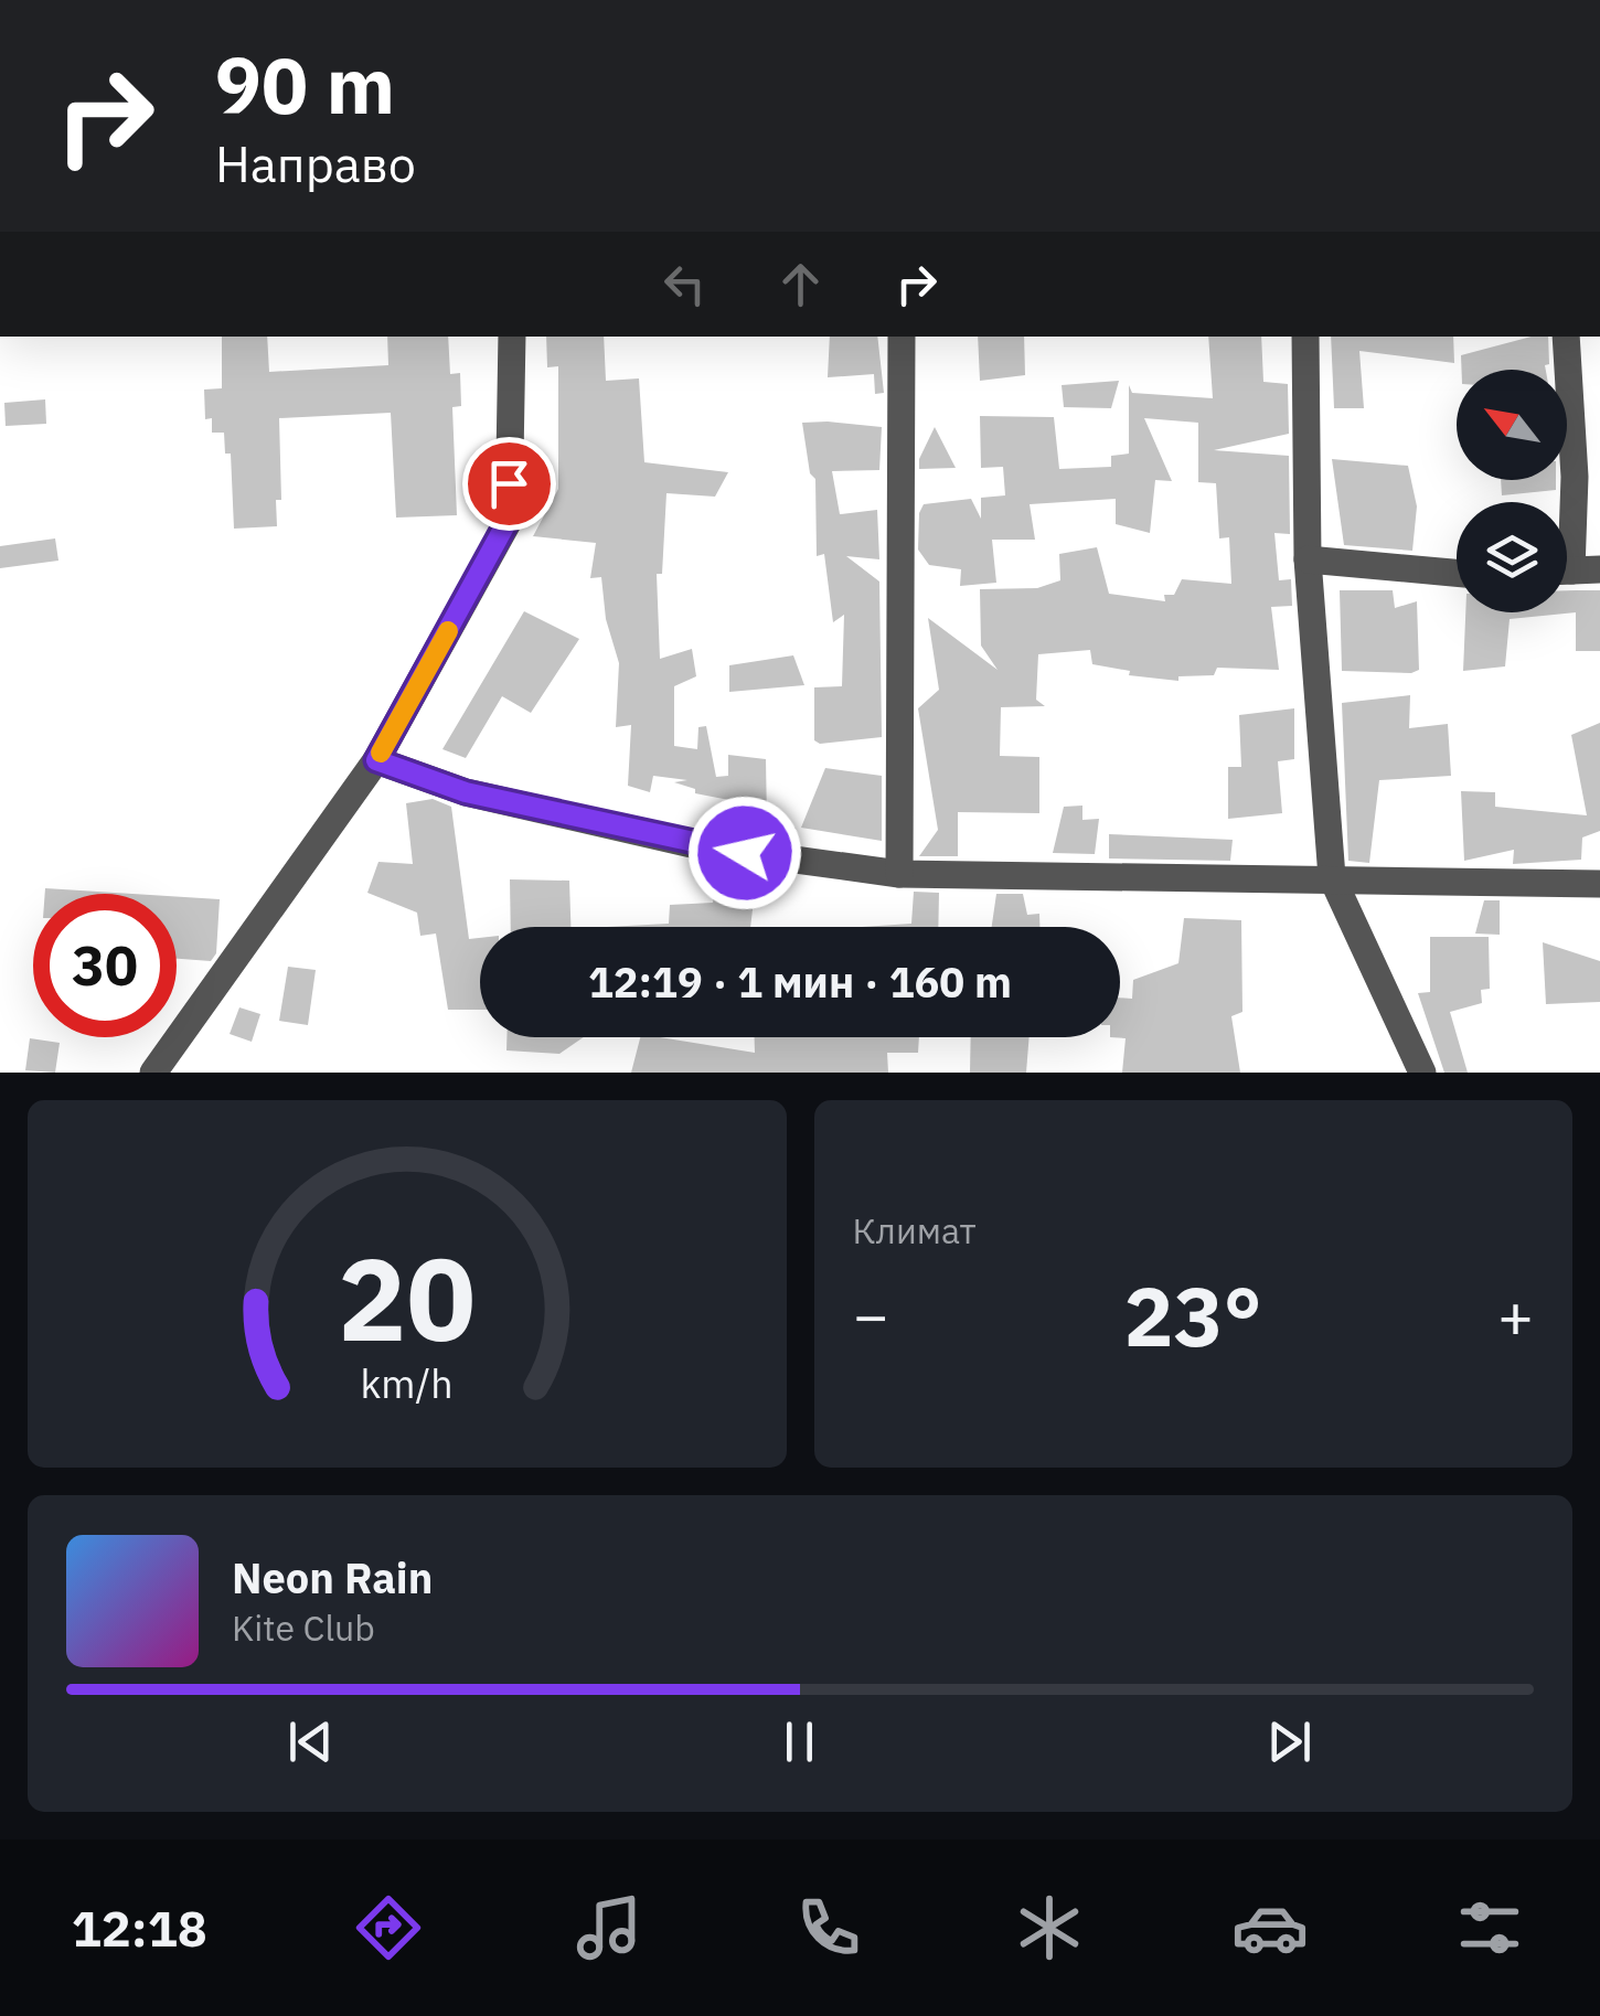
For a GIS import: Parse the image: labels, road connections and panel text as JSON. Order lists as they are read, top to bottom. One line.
{"north":"top left","page":{"turn":["90 m","Направо"],"limit":"30","trip":"12:19 · 1 мин · 160 m","tile":"Климат","heat":["−","23°","+"],"song":["Neon Rain","Kite Club"],"tabs":"12:18","gauge":["20","km/h"]}}
